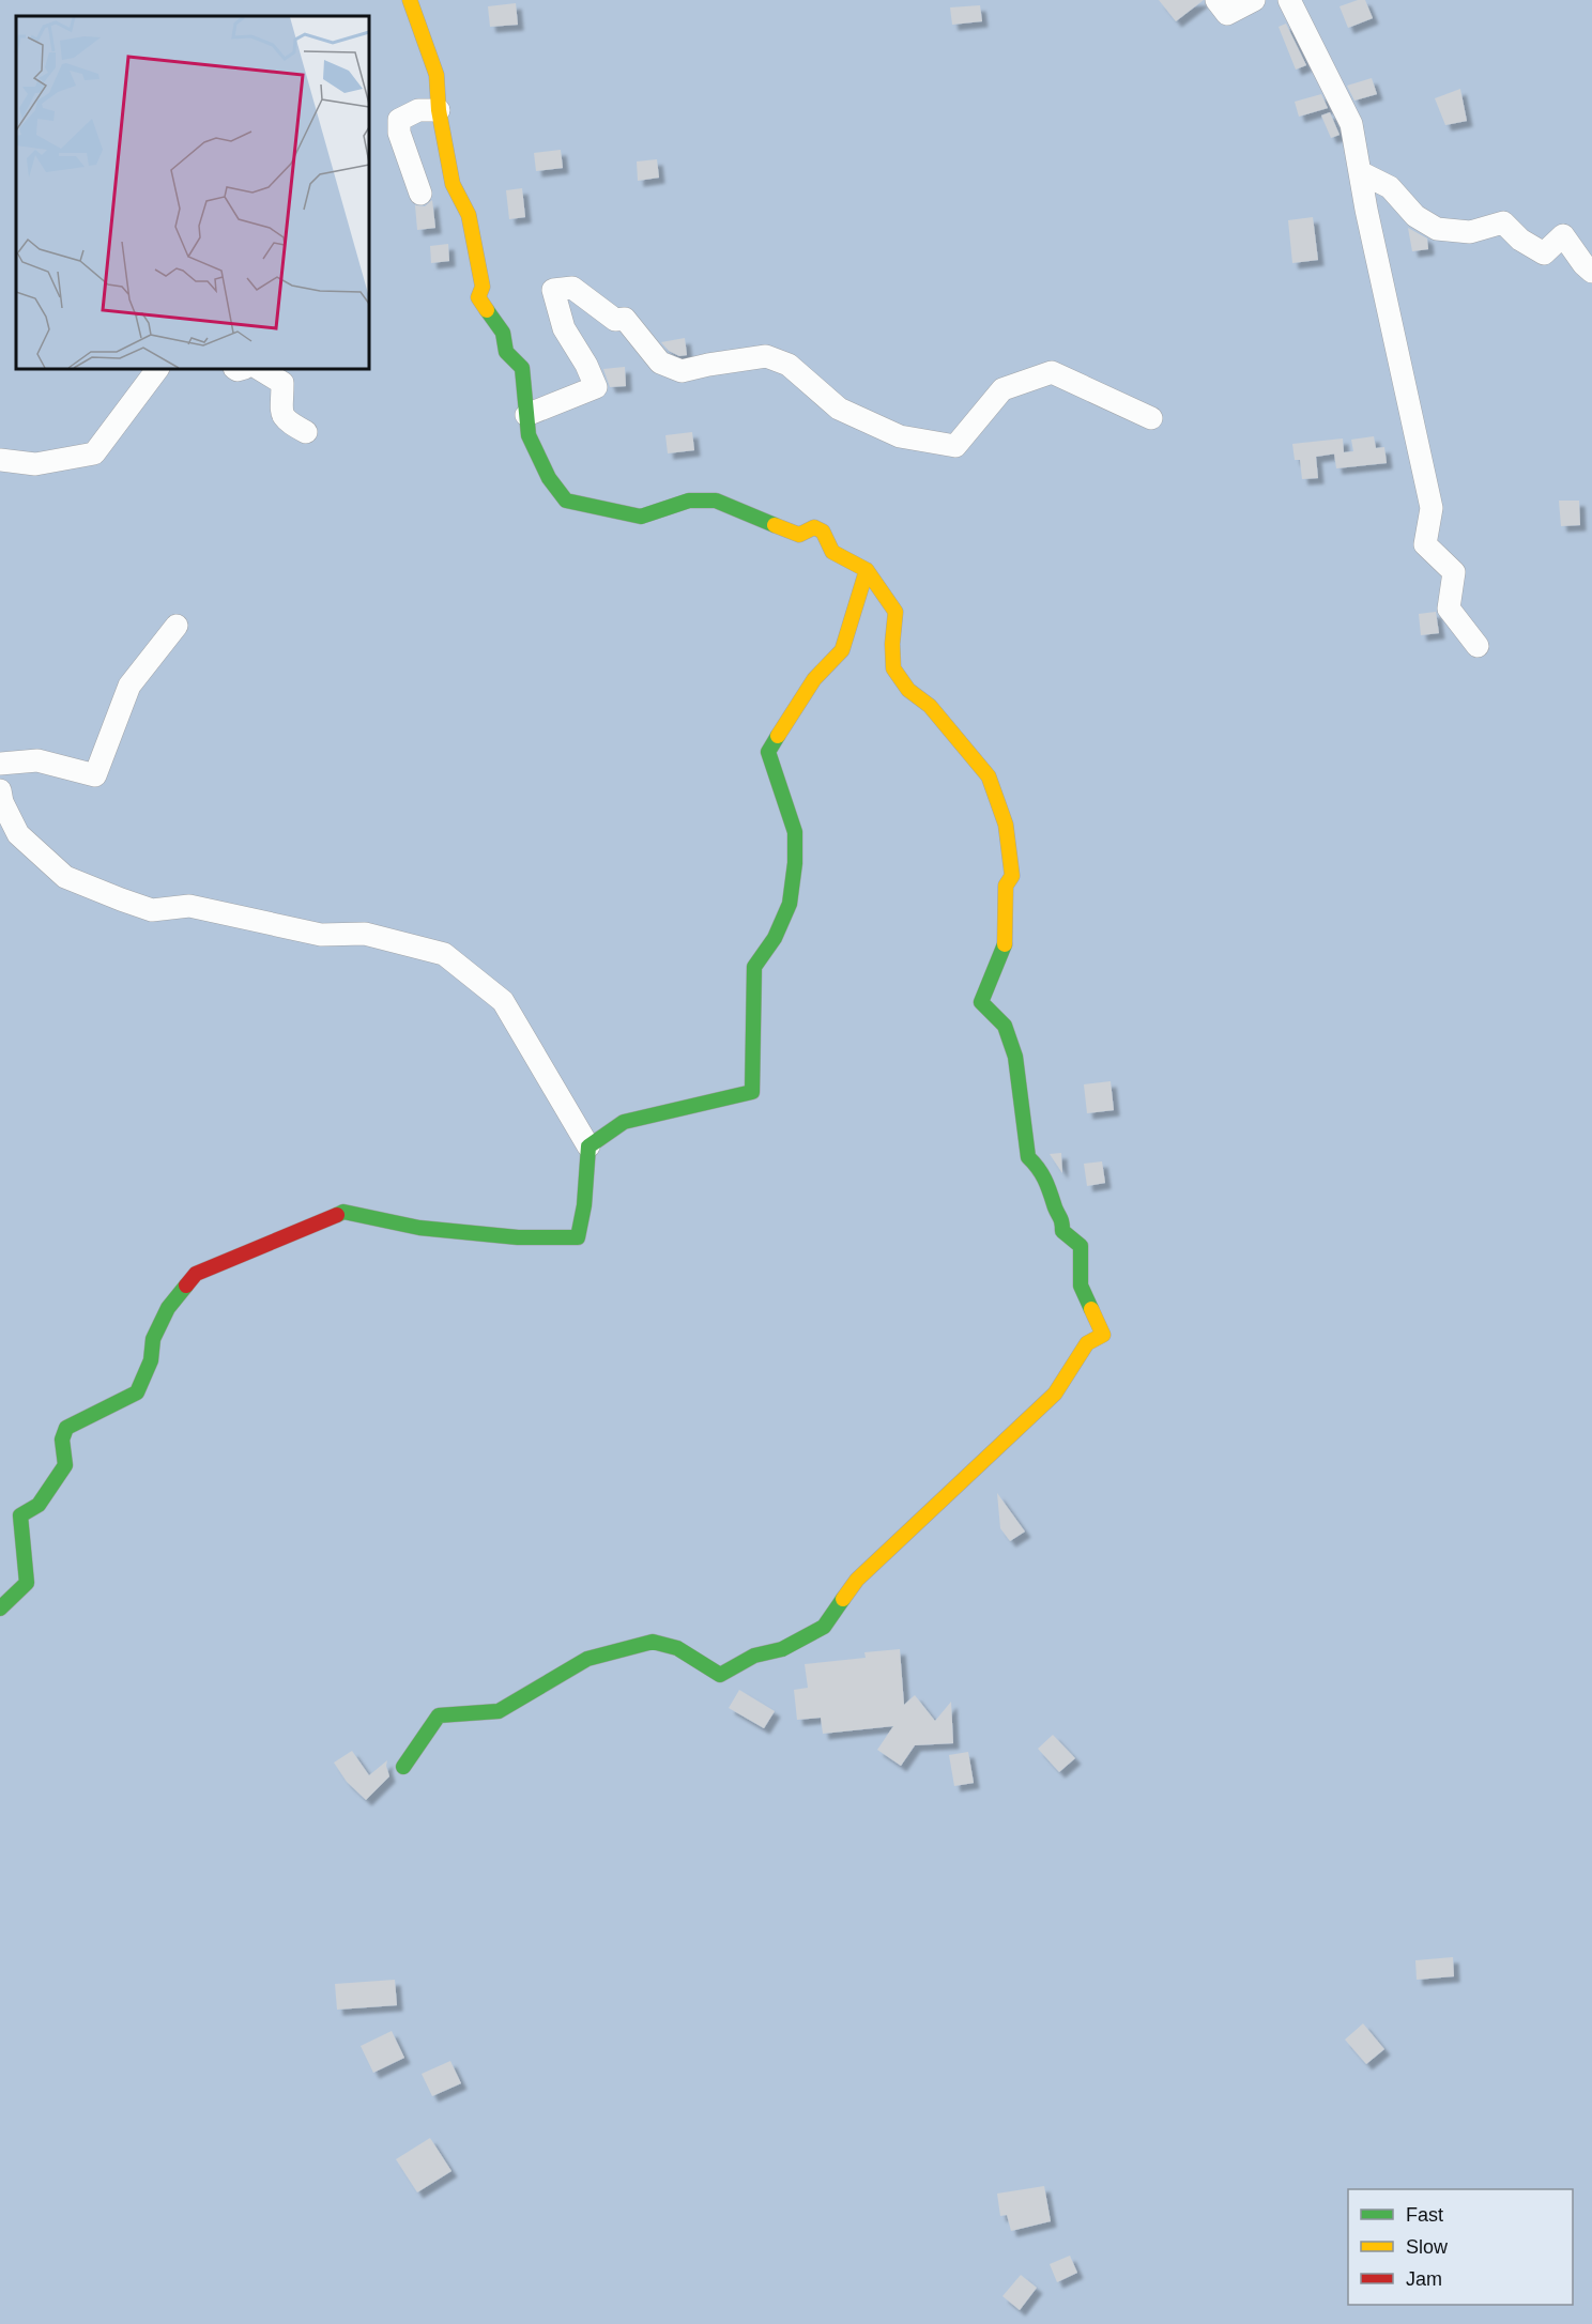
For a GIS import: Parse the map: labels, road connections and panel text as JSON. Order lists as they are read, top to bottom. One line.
{"legend":["Fast","Slow","Jam"]}
